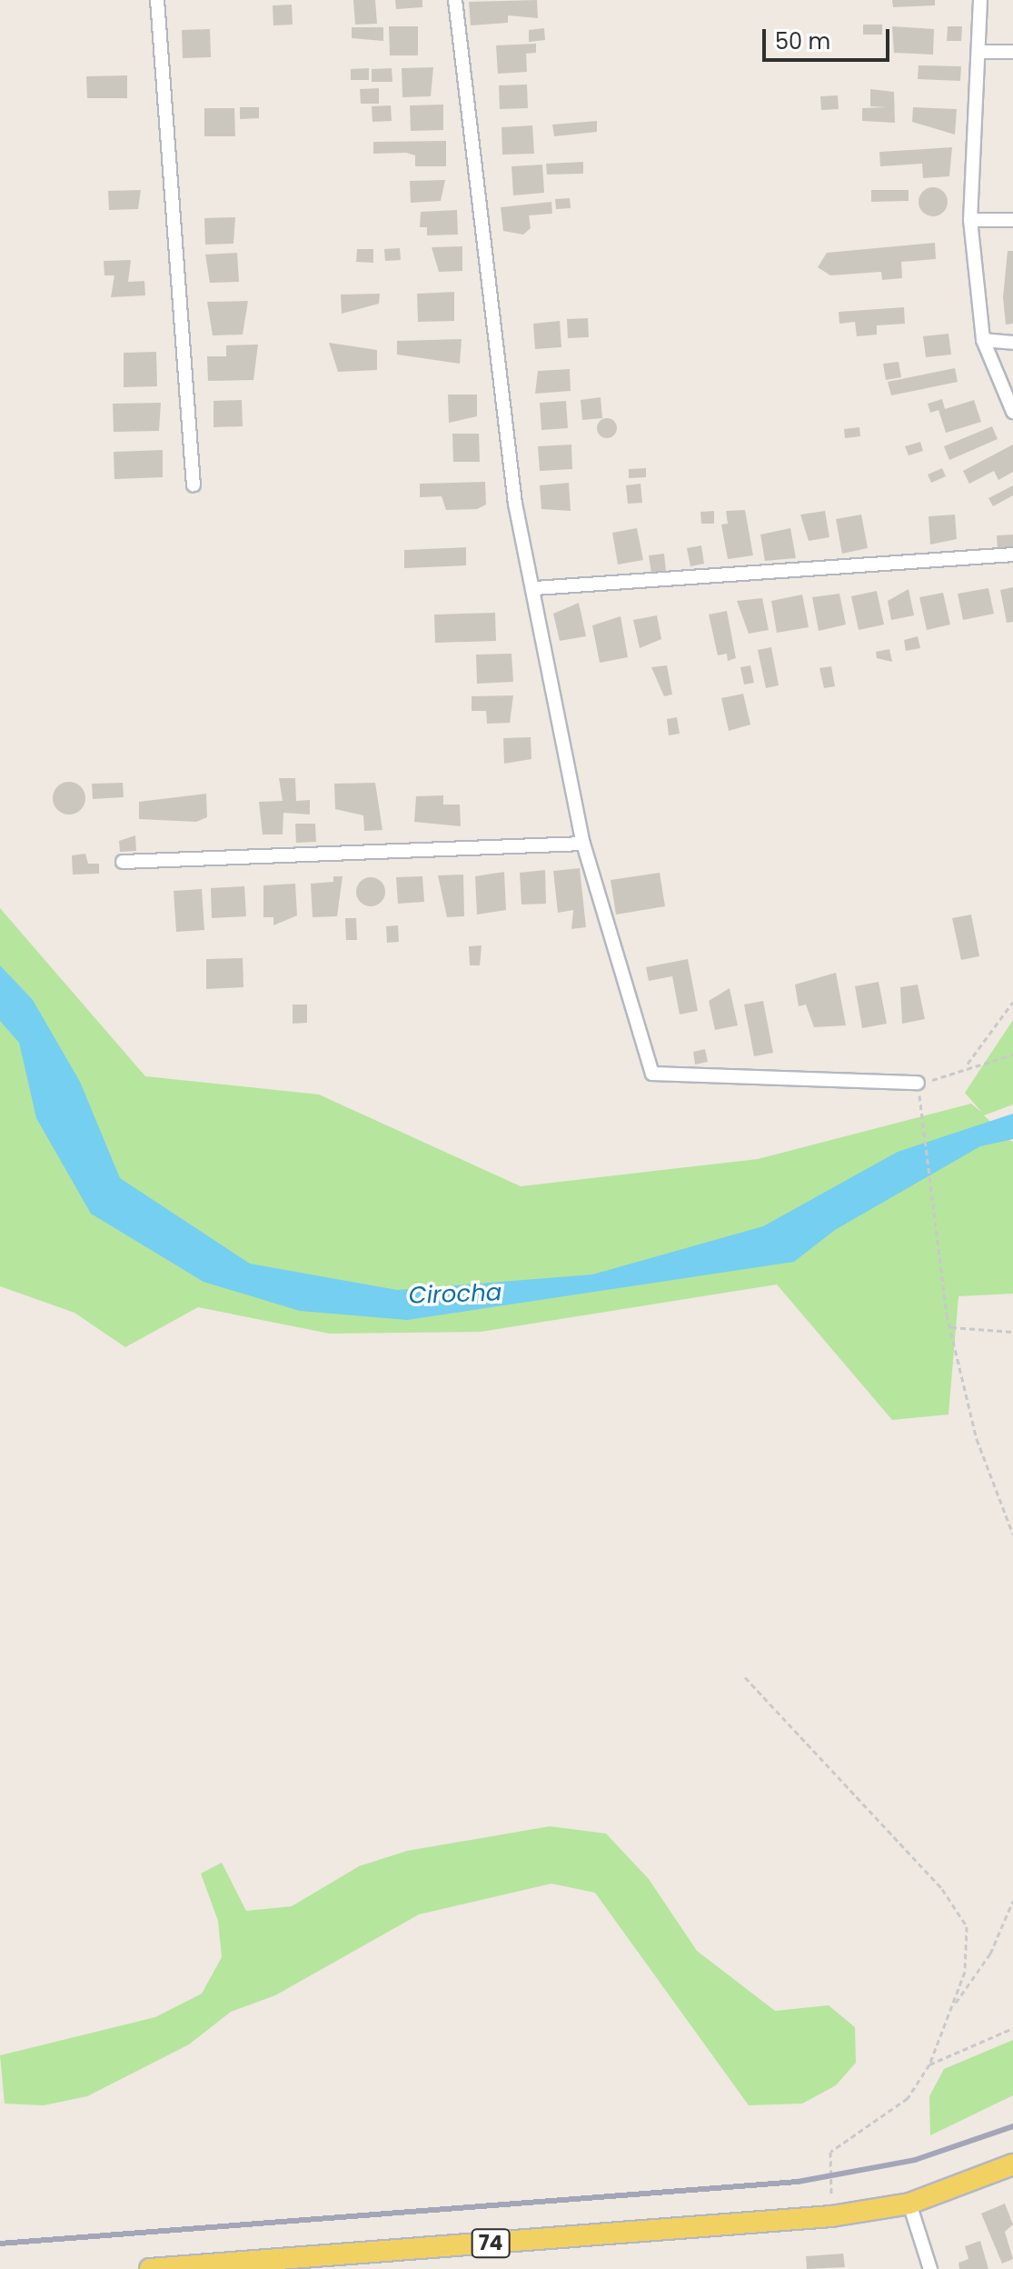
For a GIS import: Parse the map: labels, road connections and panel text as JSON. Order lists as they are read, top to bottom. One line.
{"streets":{"main road":["74"]},"water":["Cirocha"],"scale_bar":"50 m"}
